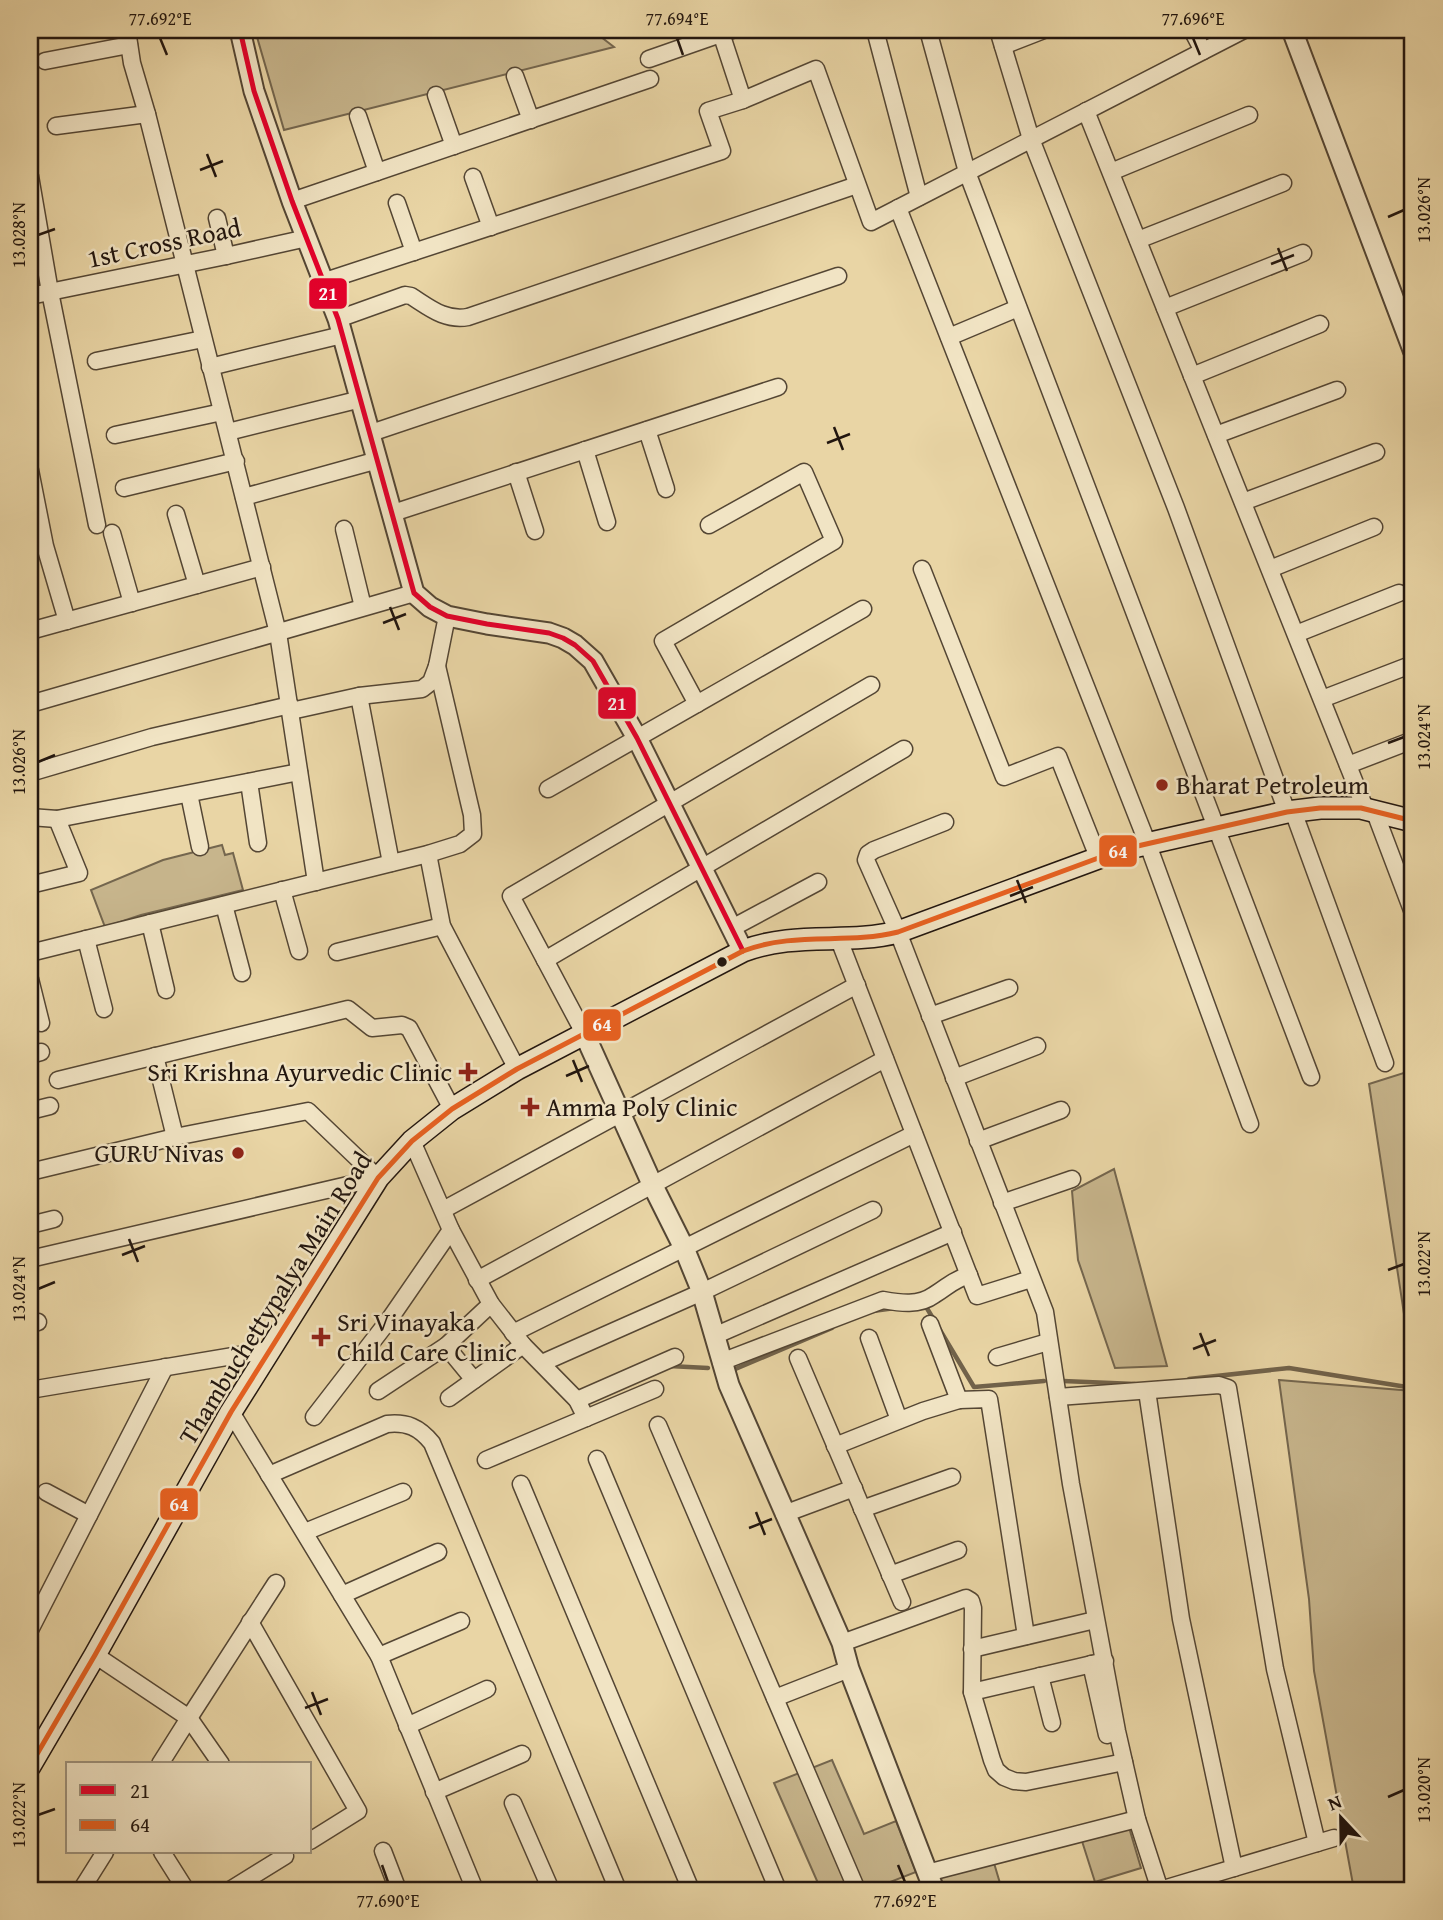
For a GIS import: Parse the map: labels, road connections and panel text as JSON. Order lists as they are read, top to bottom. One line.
{"streets":{"main road":["Thambuchettypalya Main Road"],"street":["1st Cross Road"]},"places":{"other":["Bharat Petroleum","GURU Nivas"],"health":["Sri Krishna Ayurvedic Clinic","Amma Poly Clinic","Sri Vinayaka Child Care Clinic"]},"lines":["transit line 21","transit line 64"],"legend":["21","64"],"north":"top","coordinates":["77.692°E","77.694°E","77.696°E","13.026°N","13.028°N","13.024°N","13.022°N","13.020°N","77.690°E"]}
